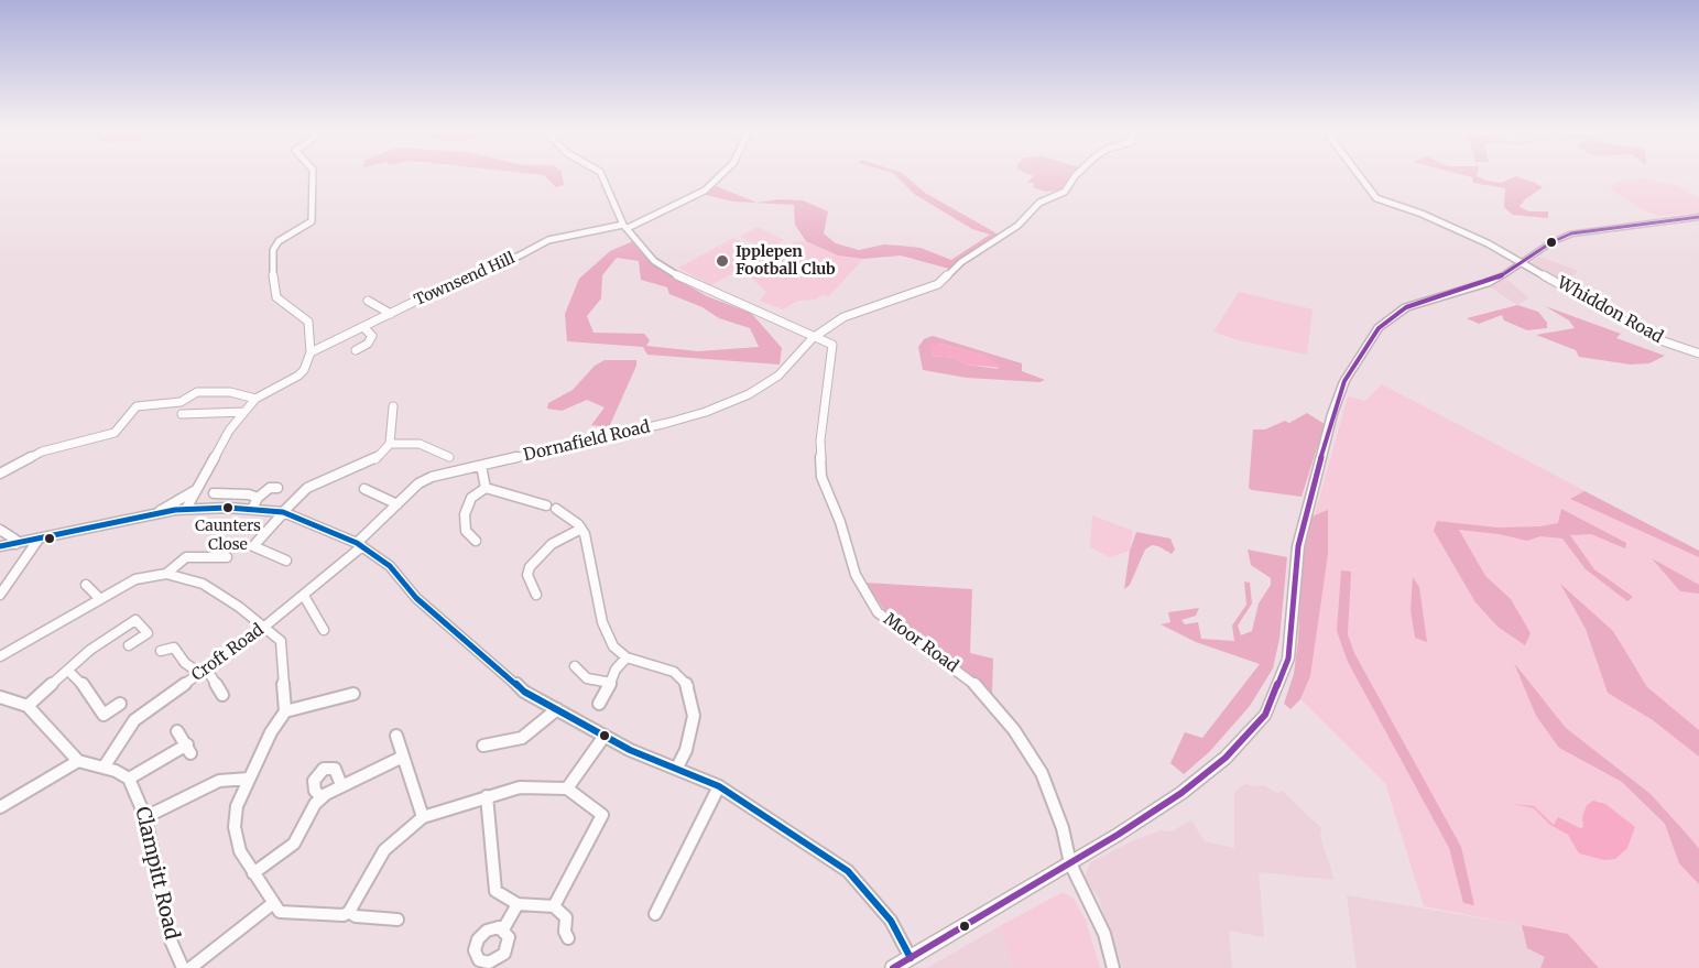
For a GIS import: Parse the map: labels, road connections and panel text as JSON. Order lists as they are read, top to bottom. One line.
{"streets":{"street":["Townsend Hill","Whiddon Road","Dornafield Road","Moor Road","Croft Road","Clampitt Road"]},"crossings":[["Dornafield Road","Moor Road"],["Dornafield Road","Croft Road"]],"places":["Ipplepen Football Club","Caunters Close"]}
